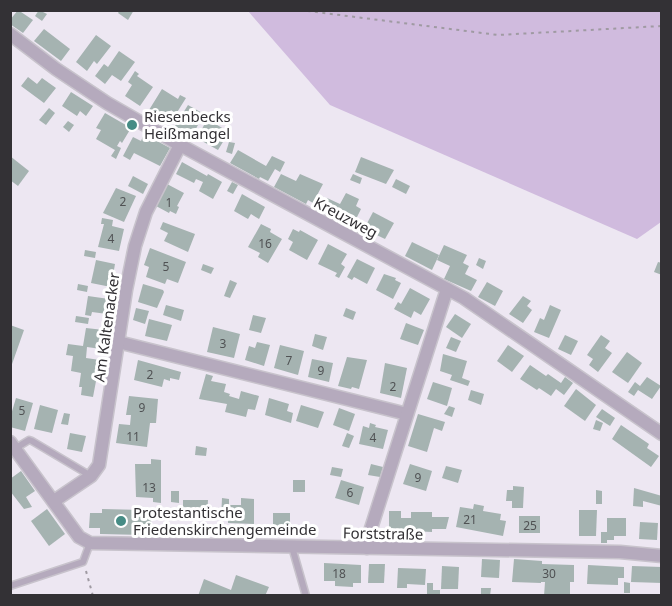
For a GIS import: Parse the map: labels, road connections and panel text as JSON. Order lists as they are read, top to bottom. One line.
{"streets":{"street":["Kreuzweg","Am Kaltenacker","Forststraße"]},"crossings":[["Kreuzweg","Am Kaltenacker"]],"places":["Riesenbecks Heißmangel","Protestantische Friedenskirchengemeinde"],"house_numbers":["2","1","4","16","5","3","7","9","2","2","9","5","11","4","9","13","6","21","25","18","30"]}
